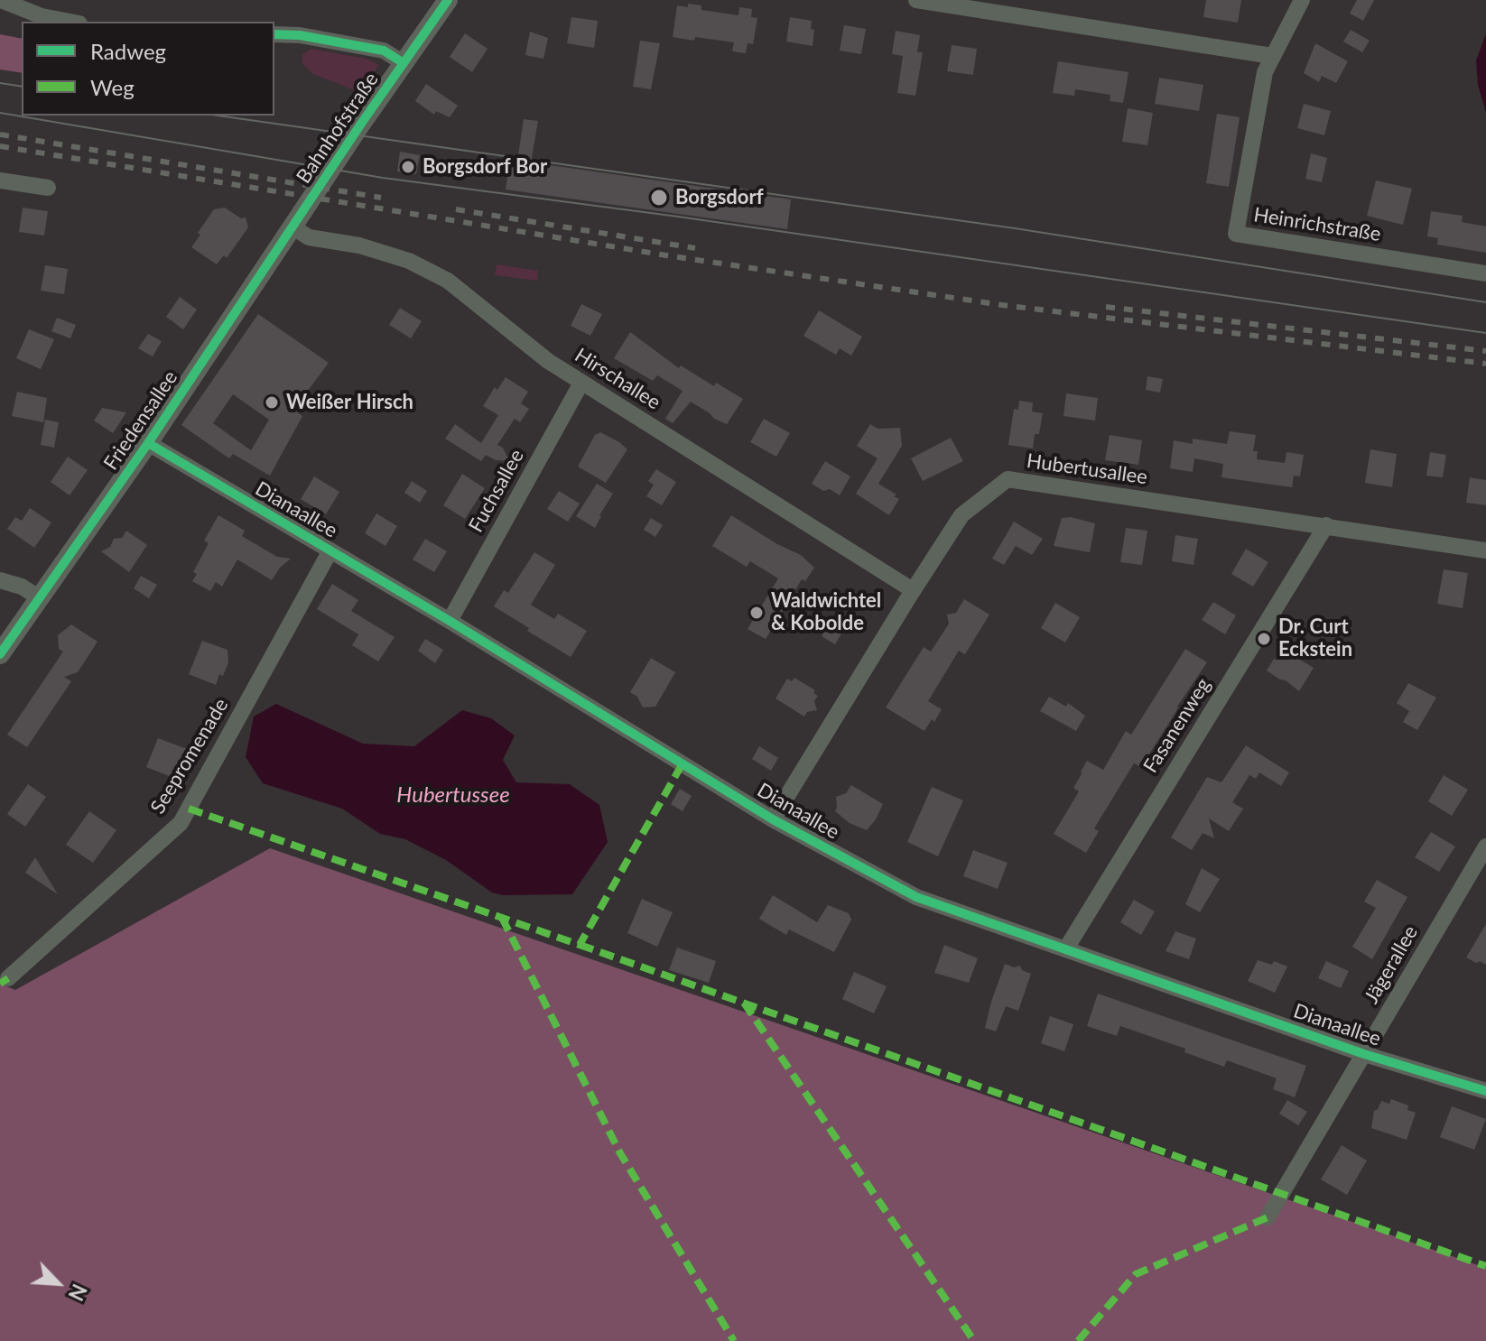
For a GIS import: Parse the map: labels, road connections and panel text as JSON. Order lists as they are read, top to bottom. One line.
{"streets":{"street":["Bahnhofstraße","Heinrichstraße","Hirschallee","Friedensallee","Hubertusallee","Fuchsallee","Dianaallee","Fasanenweg","Seepromenade","Jägerallee"]},"crossings":[["Bahnhofstraße","Friedensallee"],["Hirschallee","Friedensallee"],["Hirschallee","Hubertusallee"],["Hirschallee","Fuchsallee"],["Friedensallee","Dianaallee"],["Hubertusallee","Dianaallee"],["Hubertusallee","Fasanenweg"],["Fuchsallee","Dianaallee"],["Dianaallee","Fasanenweg"],["Dianaallee","Seepromenade"],["Dianaallee","Jägerallee"]],"water":["Hubertussee"],"places":["Borgsdorf Bor","Borgsdorf","Weißer Hirsch","Waldwichtel & Kobolde","Dr. Curt Eckstein"],"legend":["Radweg","Weg"],"north":"bottom right"}
